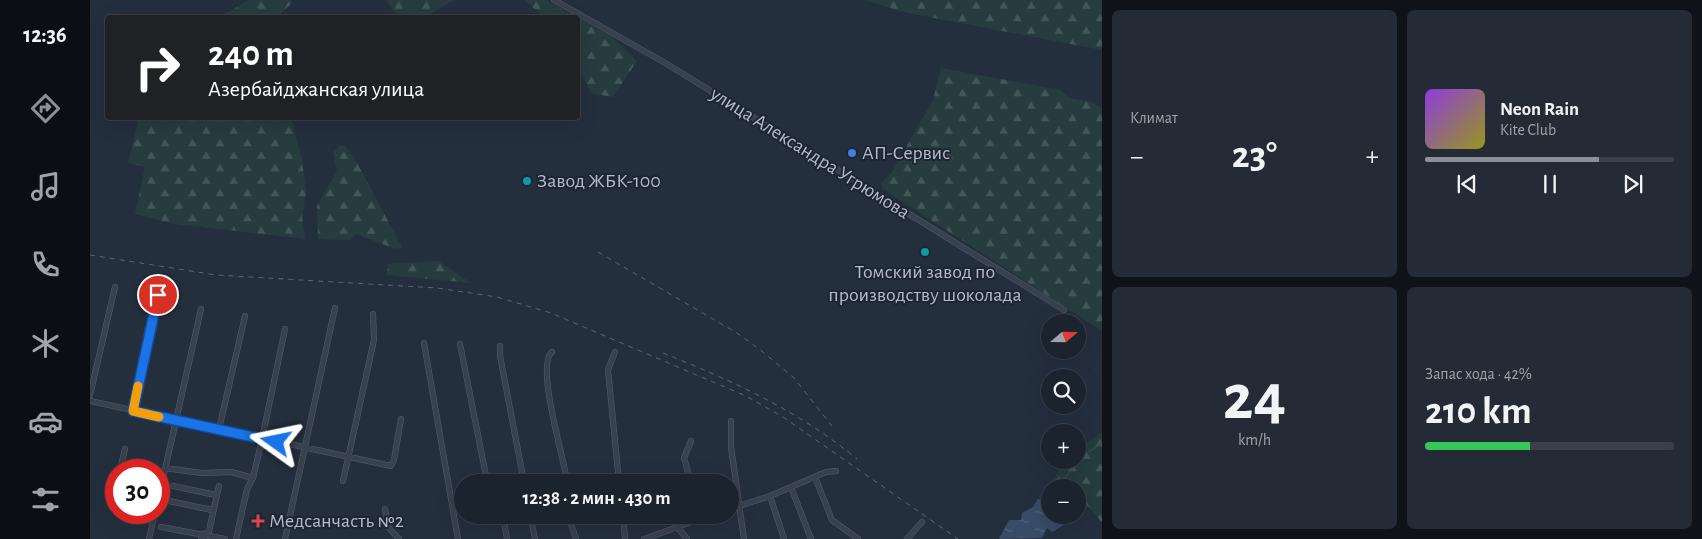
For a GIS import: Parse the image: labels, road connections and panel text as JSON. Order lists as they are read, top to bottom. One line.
{"streets":{"street":["улица Александра Угрюмова"]},"places":{"other":["АП-Сервис","Завод ЖБК-100","Томский завод по производству шоколада"],"health":["Медсанчасть №2"]},"north":"right","page":{"tabs":"12:36","tile":["Климат",["24","km/h"],["Запас хода · 42%","210 km"]],"turn":["240 m","Азербайджанская улица"],"song":["Neon Rain","Kite Club"],"heat":["−","23°","+"],"map_buttons":["+","−"],"limit":"30","trip":"12:38 · 2 мин · 430 m"}}
